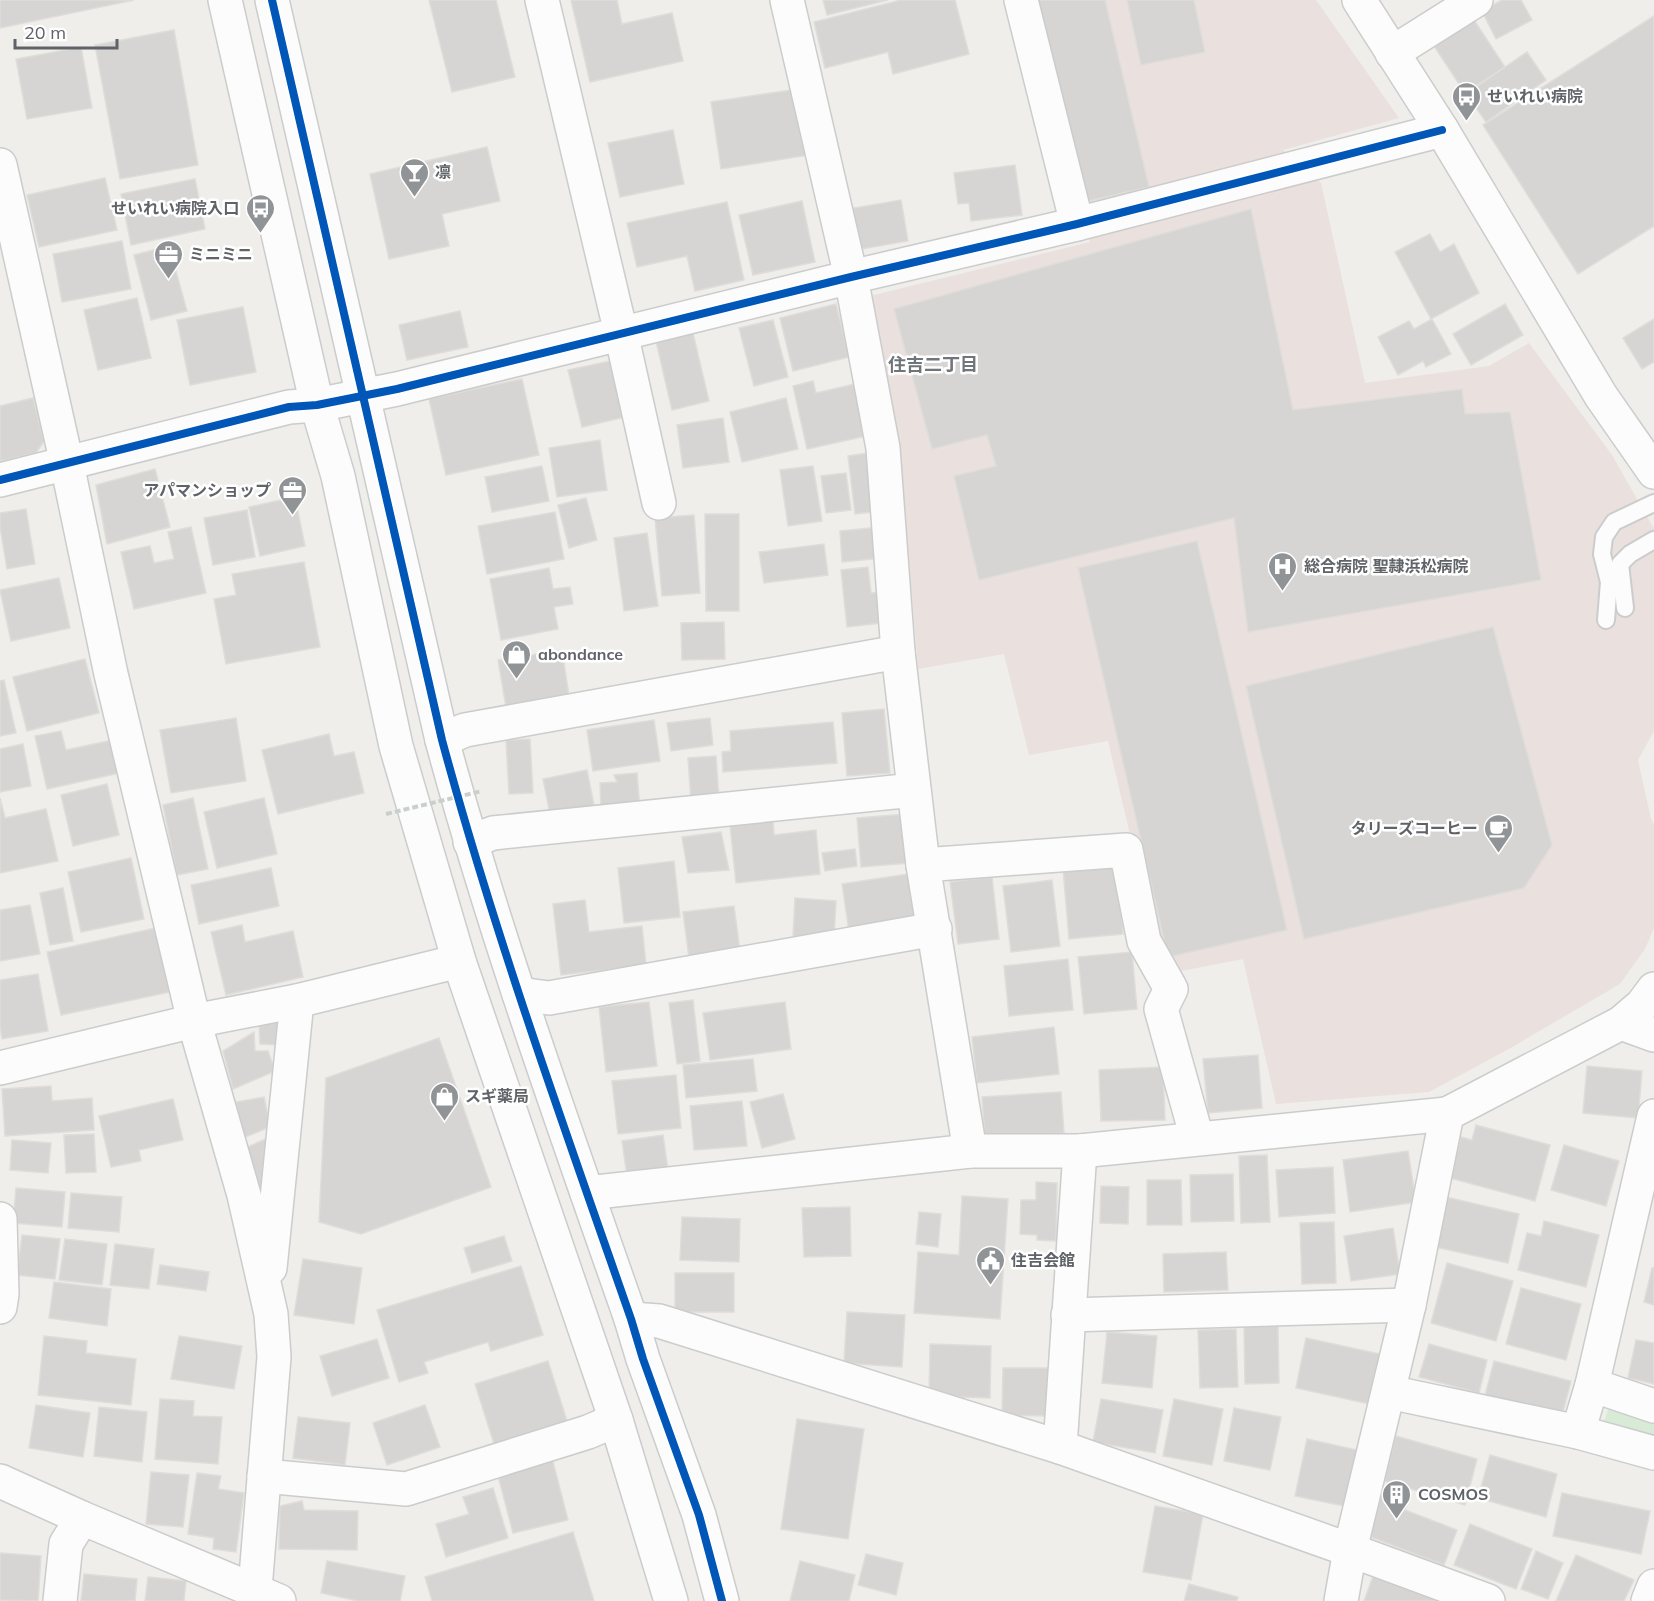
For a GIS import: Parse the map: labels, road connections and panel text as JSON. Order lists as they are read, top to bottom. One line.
{"districts":["住吉二丁目"],"places":{"bus stop":["せいれい病院","せいれい病院入口"],"bar":["凛"],"office":["ミニミニ","アパマンショップ"],"hospital":["総合病院 聖隷浜松病院"],"shop":["abondance","スギ薬局"],"cafe":["タリーズコーヒー"],"public building":["住吉会館"],"building":["COSMOS"]},"scale_bar":"20 m"}
